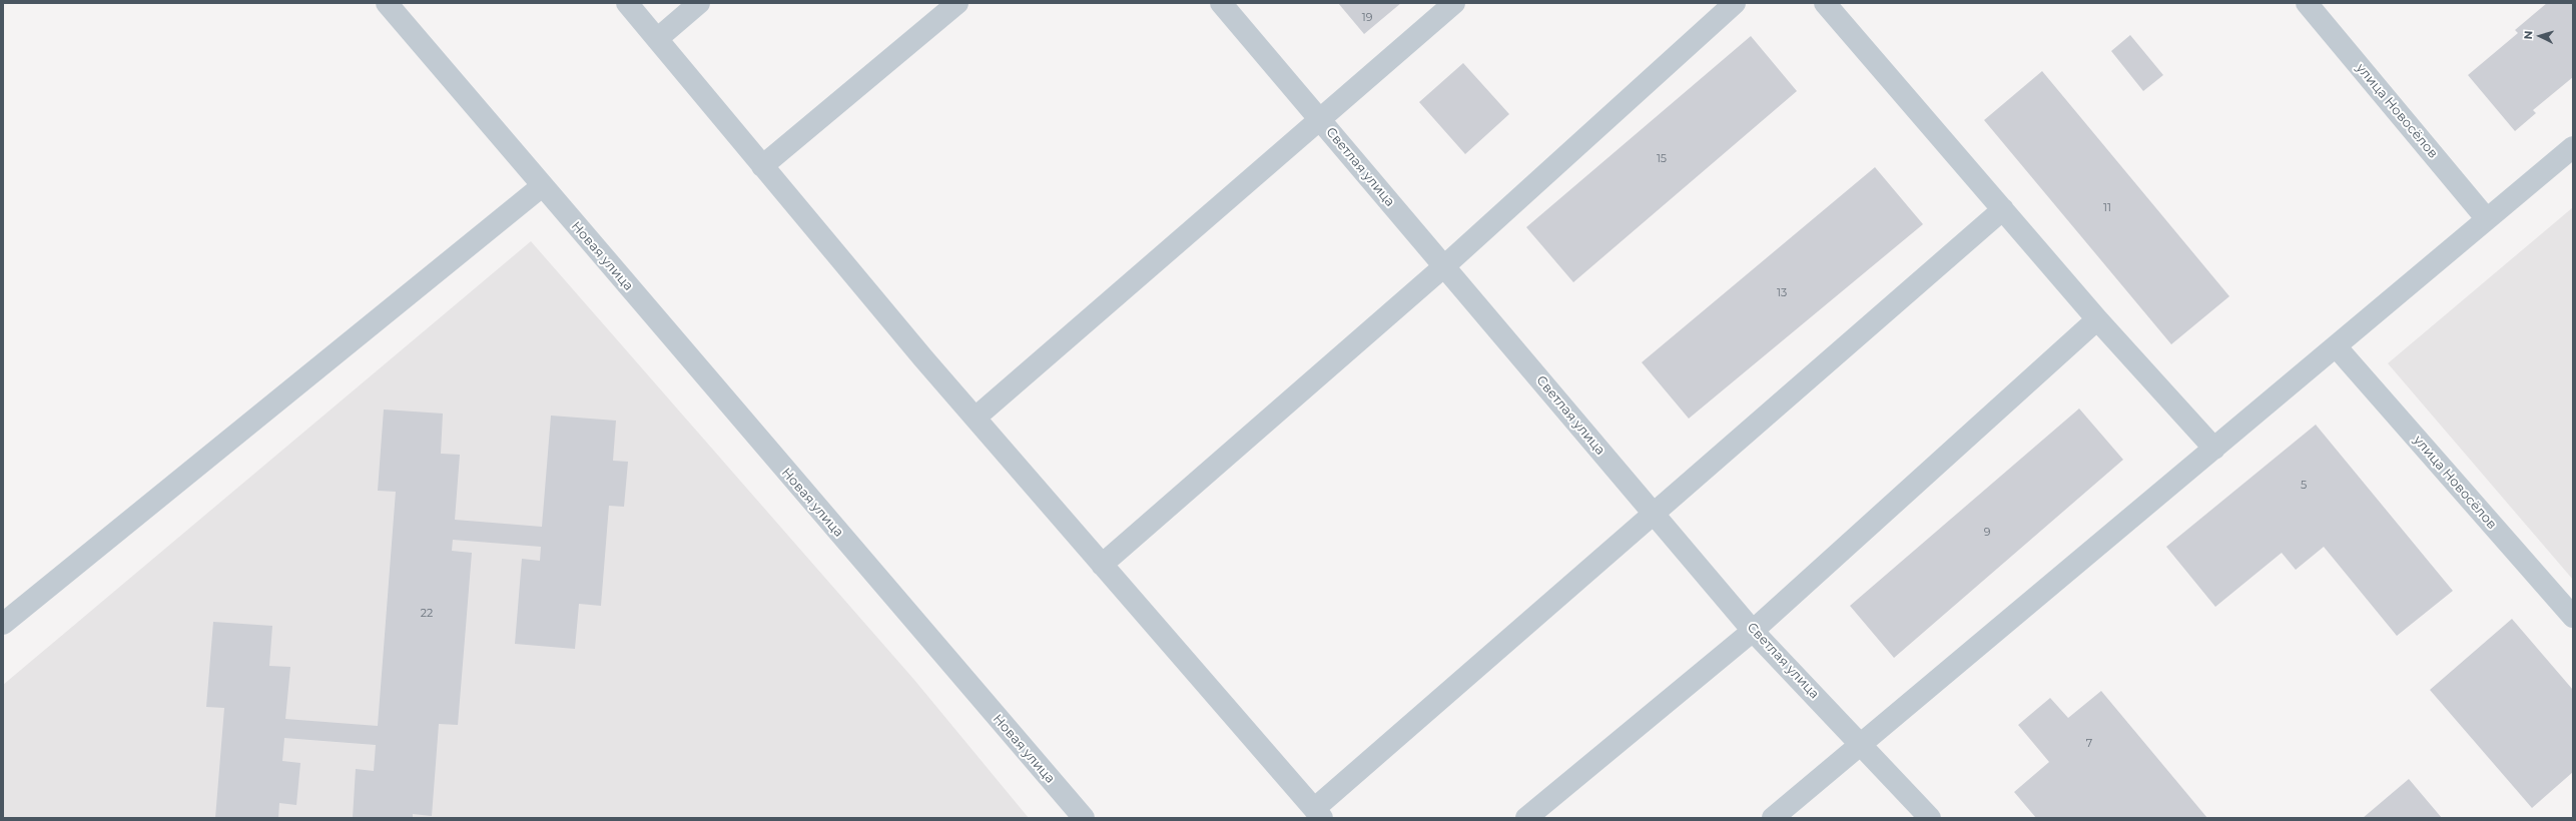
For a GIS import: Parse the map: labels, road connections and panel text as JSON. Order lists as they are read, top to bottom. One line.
{"streets":{"street":["улица Новосёлов","Светлая улица","Новая улица"]},"house_numbers":["19","15","11","13","5","9","22","7"],"north":"left"}
